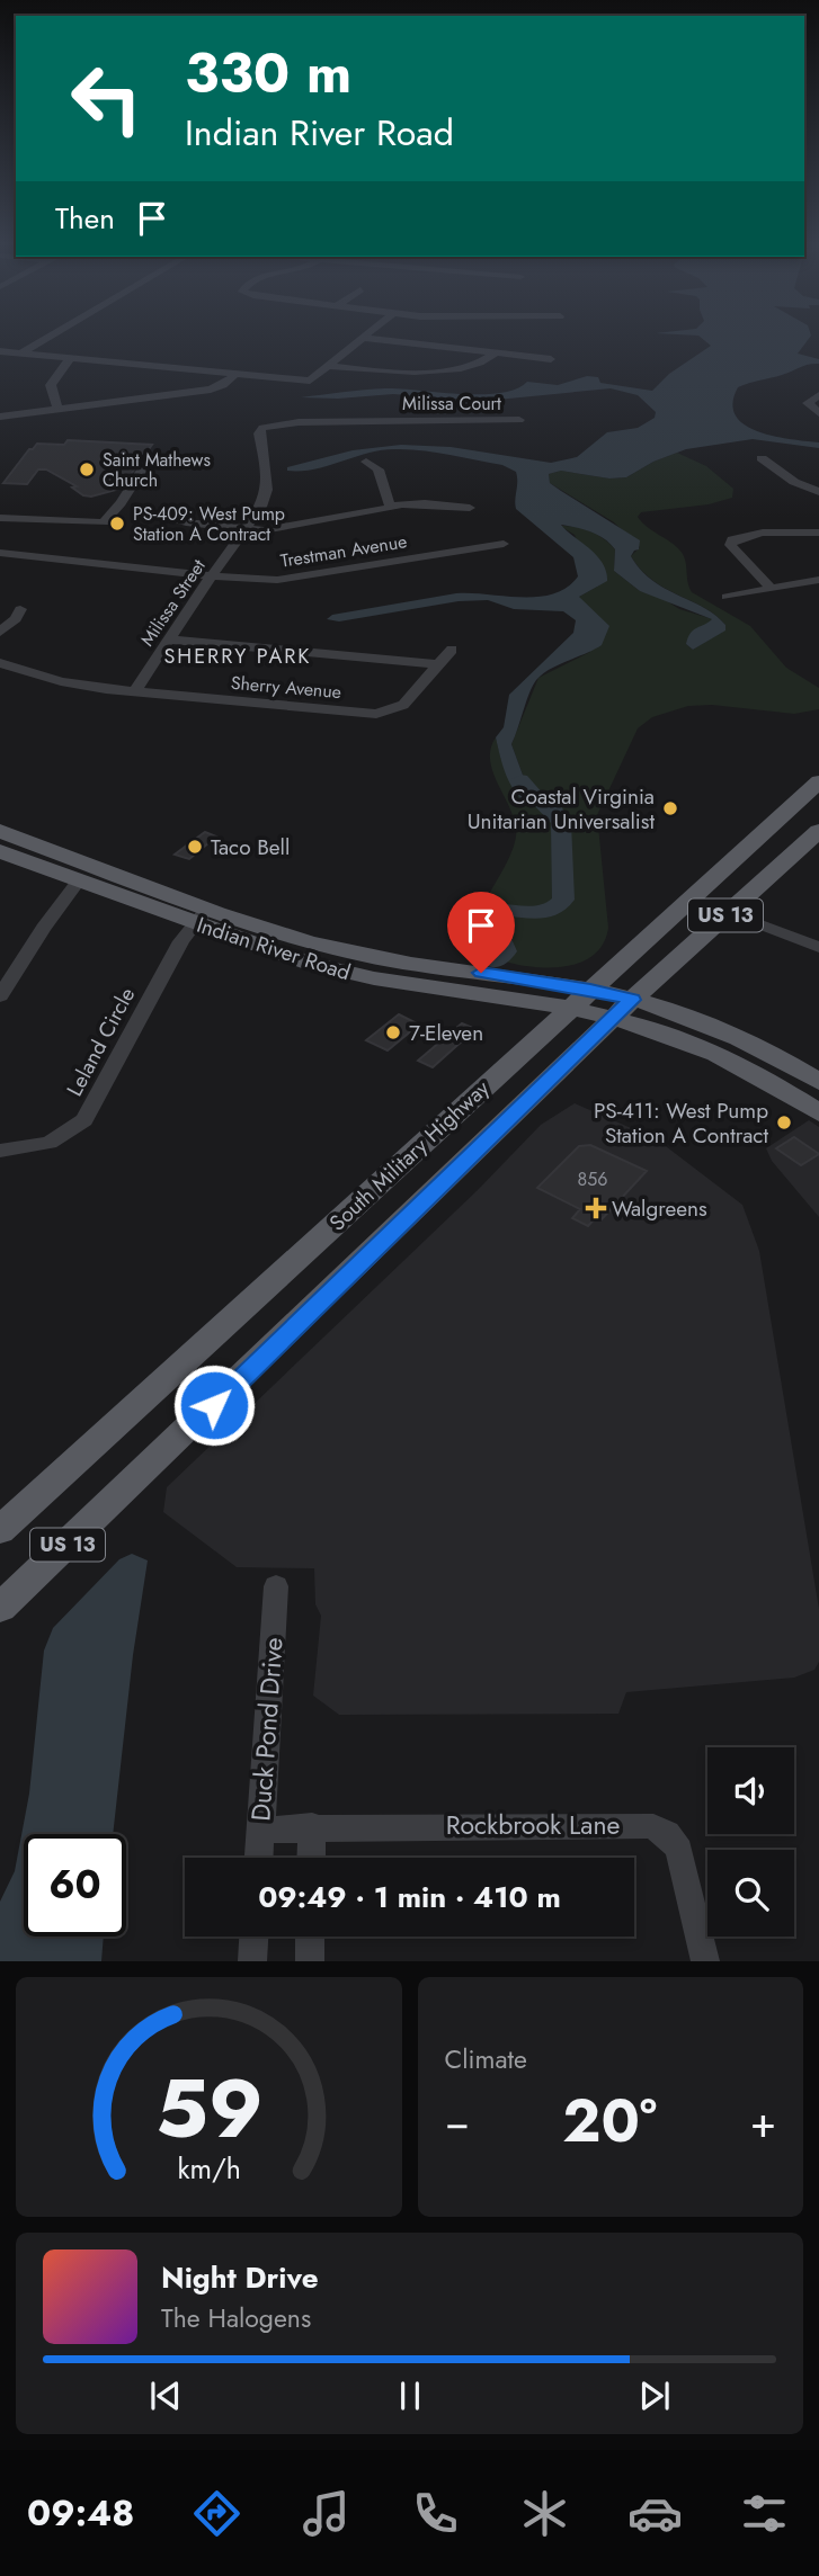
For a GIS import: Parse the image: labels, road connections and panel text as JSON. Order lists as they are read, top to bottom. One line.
{"streets":{"main road":["US 13","Indian River Road","South Military Highway"],"street":["Milissa Court","Trestman Avenue","Milissa Street","Sherry Avenue","Leland Circle","Duck Pond Drive","Rockbrook Lane"]},"crossings":[["Milissa Court","Milissa Street"],["Trestman Avenue","Milissa Street"],["Milissa Street","Sherry Avenue"],["Indian River Road","Leland Circle"],["Indian River Road","South Military Highway"],["Duck Pond Drive","Rockbrook Lane"]],"districts":["SHERRY PARK"],"places":{"other":["Saint Mathews Church","PS-409: West Pump Station A Contract","Coastal Virginia Unitarian Universalist","Taco Bell","7-Eleven","PS-411: West Pump Station A Contract"],"health":["Walgreens"]},"house_numbers":["856"],"page":{"turn":["330 m","Indian River Road"],"then":"Then","limit":"60","trip":"09:49 · 1 min · 410 m","tile":"Climate","heat":["−","20°","+"],"song":["Night Drive","The Halogens"],"tabs":"09:48","gauge":["59","km/h"]}}
